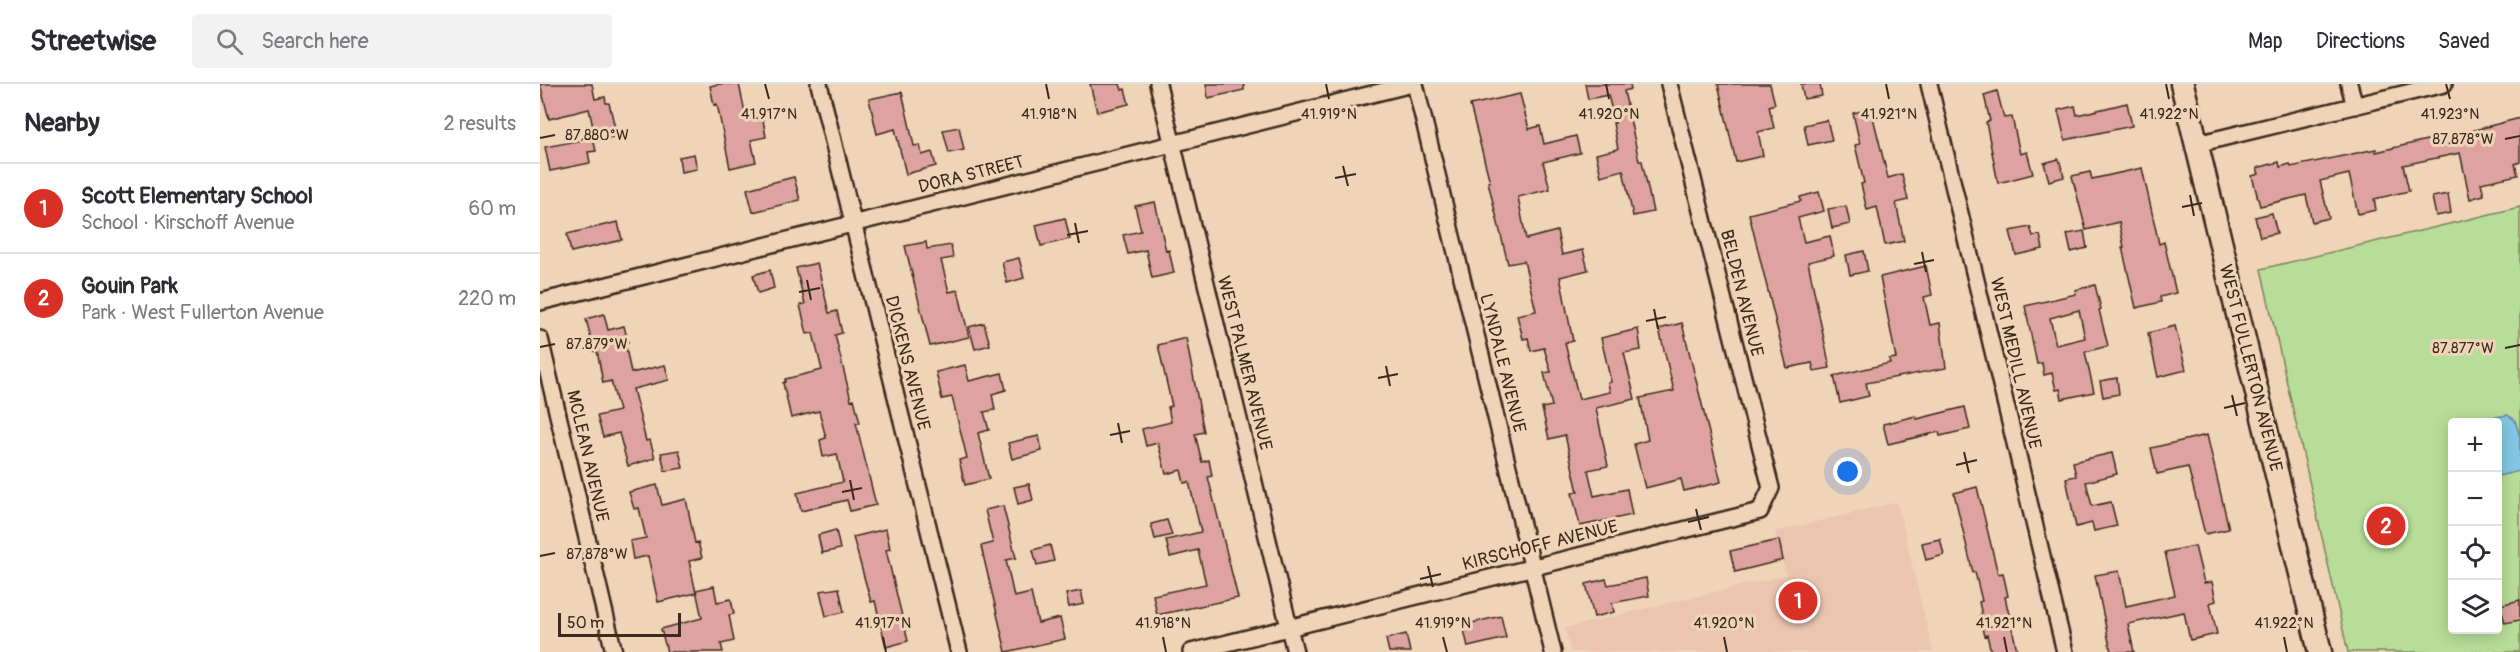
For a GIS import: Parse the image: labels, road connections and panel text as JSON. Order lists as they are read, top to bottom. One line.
{"streets":{"street":["DORA STREET","BELDEN AVENUE","DICKENS AVENUE","WEST PALMER AVENUE","LYNDALE AVENUE","WEST MEDILL AVENUE","WEST FULLERTON AVENUE","MCLEAN AVENUE","KIRSCHOFF AVENUE"]},"crossings":[["DORA STREET","DICKENS AVENUE"],["DORA STREET","WEST PALMER AVENUE"],["DORA STREET","LYNDALE AVENUE"],["BELDEN AVENUE","KIRSCHOFF AVENUE"],["WEST PALMER AVENUE","KIRSCHOFF AVENUE"],["LYNDALE AVENUE","KIRSCHOFF AVENUE"]],"scale_bar":"50 m","page":{"header":"Streetwise","search":"Search here","nav":["Map","Directions","Saved"],"heading":["Nearby","2 results"],"list":[{"mark":"1","name":"Scott Elementary School","note":"School · Kirschoff Avenue","value":"60 m"},{"mark":"2","name":"Gouin Park","note":"Park · West Fullerton Avenue","value":"220 m"}],"map_buttons":["+","−"],"pins":["2","1"],"scale":"50 m"},"coordinates":["41.917°N","41.918°N","41.919°N","41.920°N","41.921°N","41.922°N","41.923°N","87.880°W","87.878°W","87.879°W","87.877°W"]}
